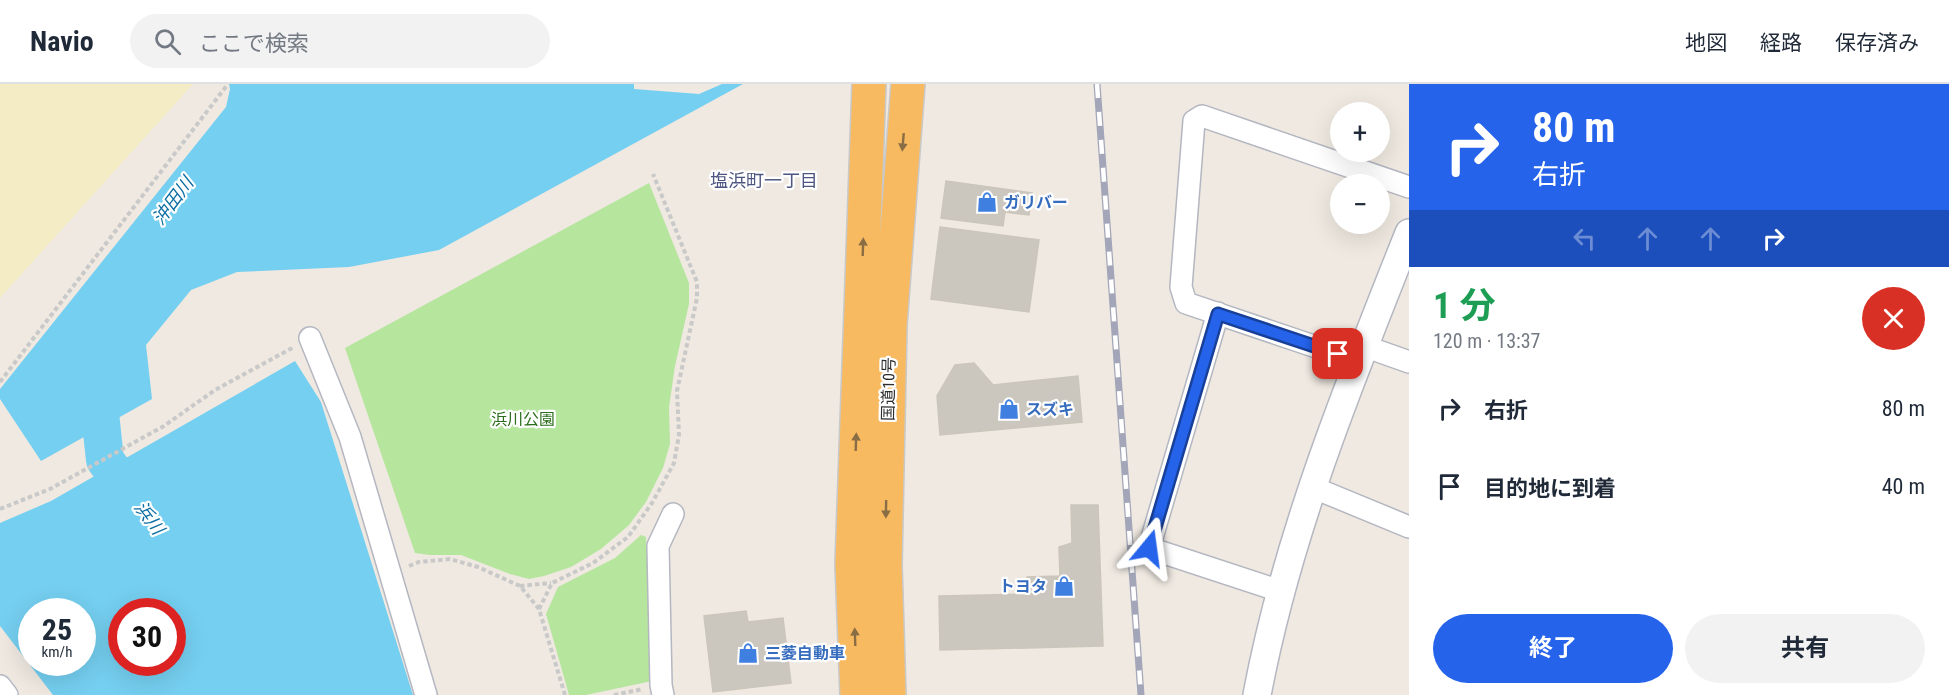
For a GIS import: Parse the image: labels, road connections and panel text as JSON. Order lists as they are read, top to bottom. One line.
{"streets":{"highway":["国道10号"]},"districts":["塩浜町一丁目"],"water":["沖田川","浜川"],"parks":["浜川公園"],"places":{"shop":["ガリバー","スズキ","トヨタ","三菱自動車"]},"page":{"header":"Navio","search":"ここで検索","nav":["地図","経路","保存済み"],"turn":["80 m","右折"],"map_buttons":["+","−"],"heading":["1 分","120 m · 13:37"],"list":[{"name":"右折","value":"80 m"},{"name":"目的地に到着","value":"40 m"}],"speed":"25 km/h","limit":"30","buttons":["終了","共有"]}}
